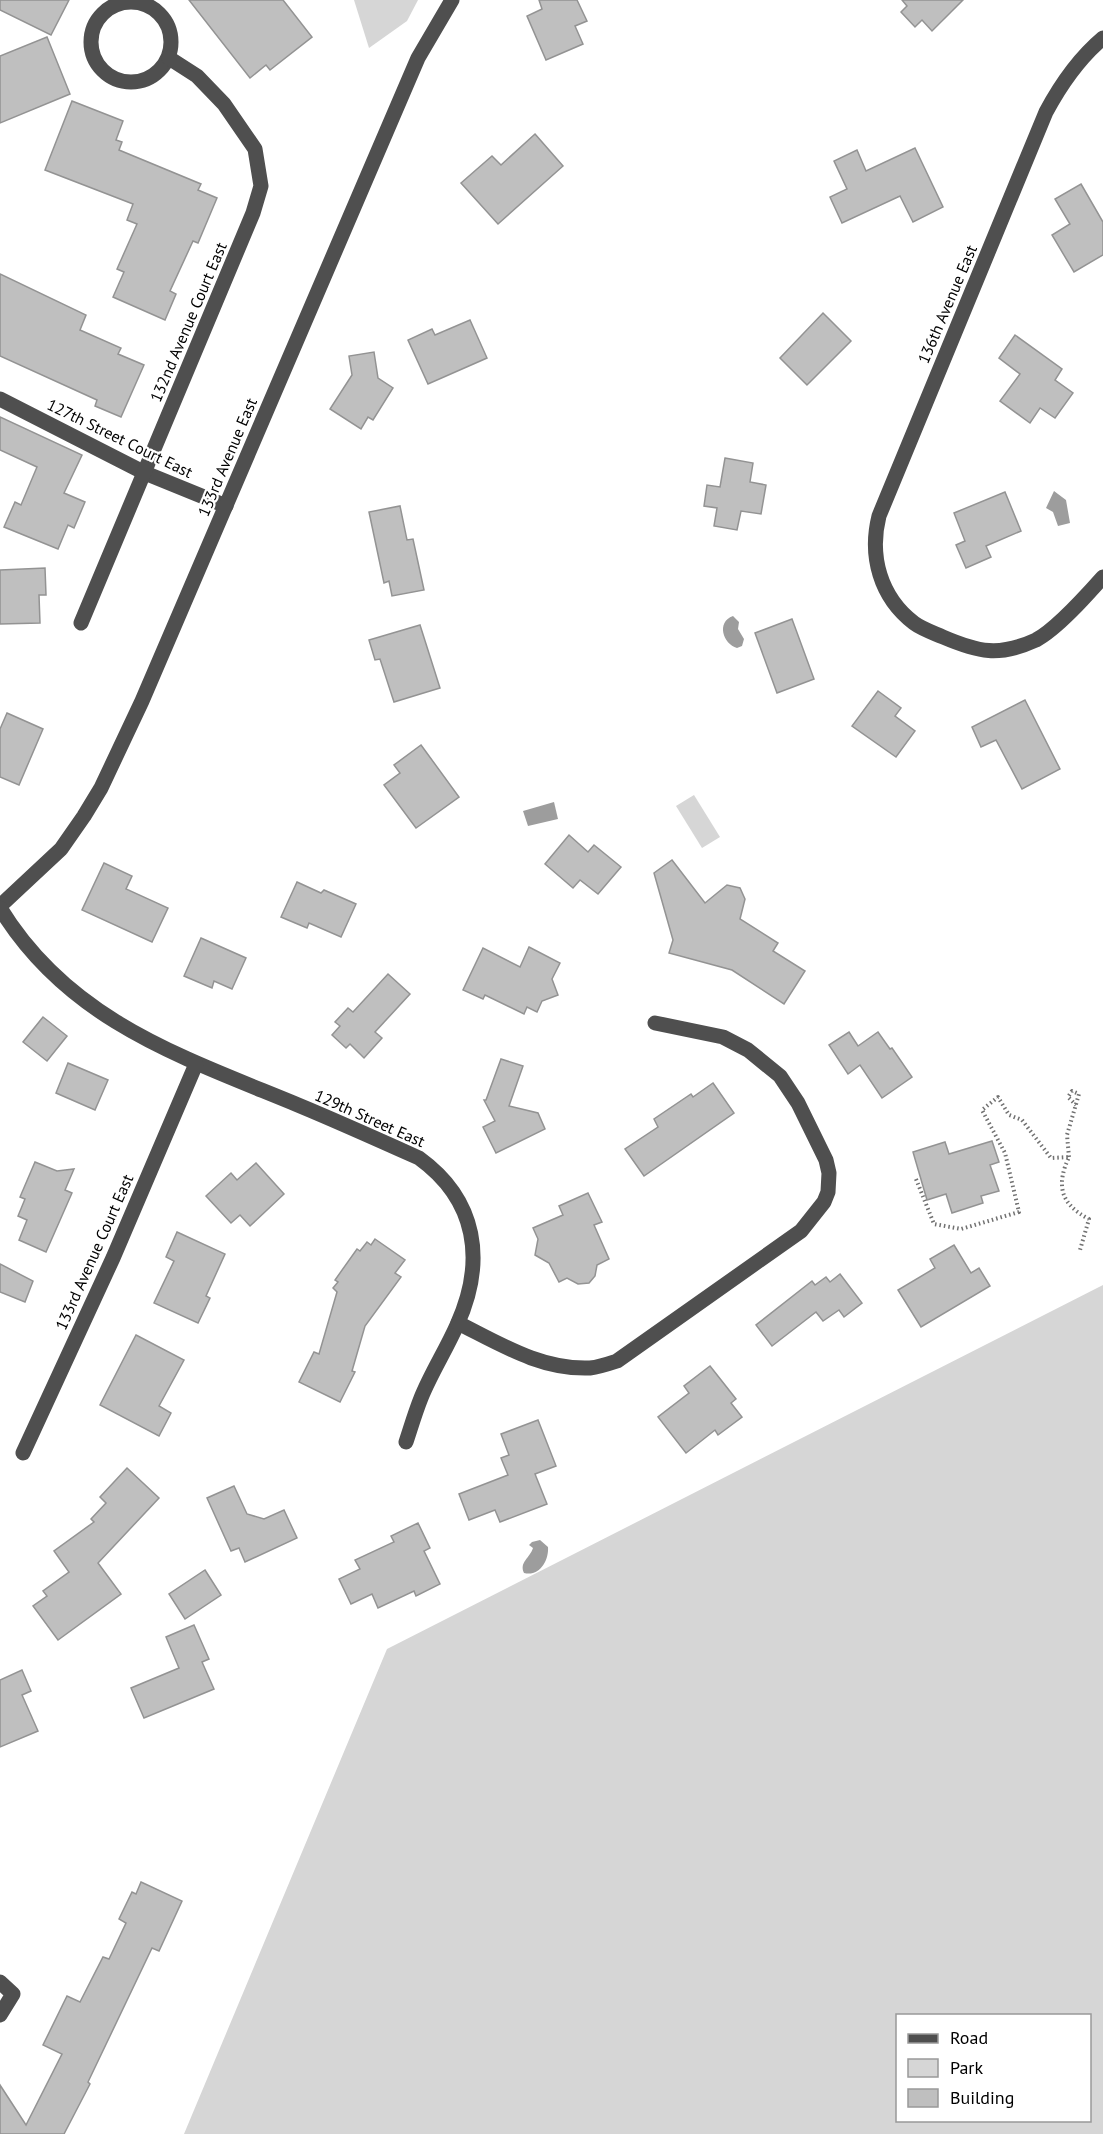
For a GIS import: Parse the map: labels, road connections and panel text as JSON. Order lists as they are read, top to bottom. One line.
{"streets":{"street":["136th Avenue East","132nd Avenue Court East","127th Street Court East","133rd Avenue East","129th Street East","133rd Avenue Court East"]},"crossings":[["132nd Avenue Court East","127th Street Court East"],["127th Street Court East","133rd Avenue East"],["133rd Avenue East","129th Street East"],["129th Street East","133rd Avenue Court East"]],"legend":["Road","Park","Building"]}
